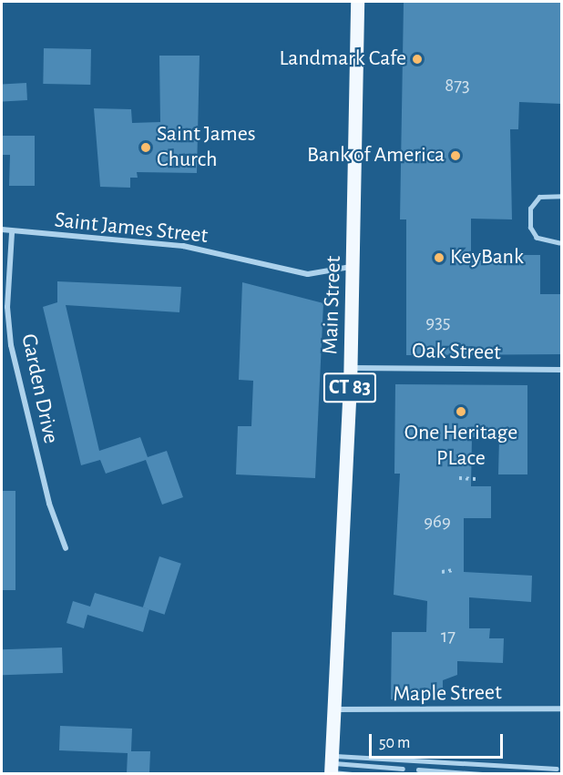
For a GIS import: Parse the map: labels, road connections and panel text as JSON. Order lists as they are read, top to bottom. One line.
{"streets":{"main road":["Main Street","CT 83"],"street":["Saint James Street","Oak Street","Garden Drive","Maple Street"]},"crossings":[["Saint James Street","Main Street"],["Saint James Street","Garden Drive"],["Main Street","Oak Street"],["Main Street","Maple Street"]],"places":["Landmark Cafe","Saint James Church","Bank of America","KeyBank","One Heritage PLace"],"house_numbers":["873","935","969","17"],"scale_bar":"50 m"}
